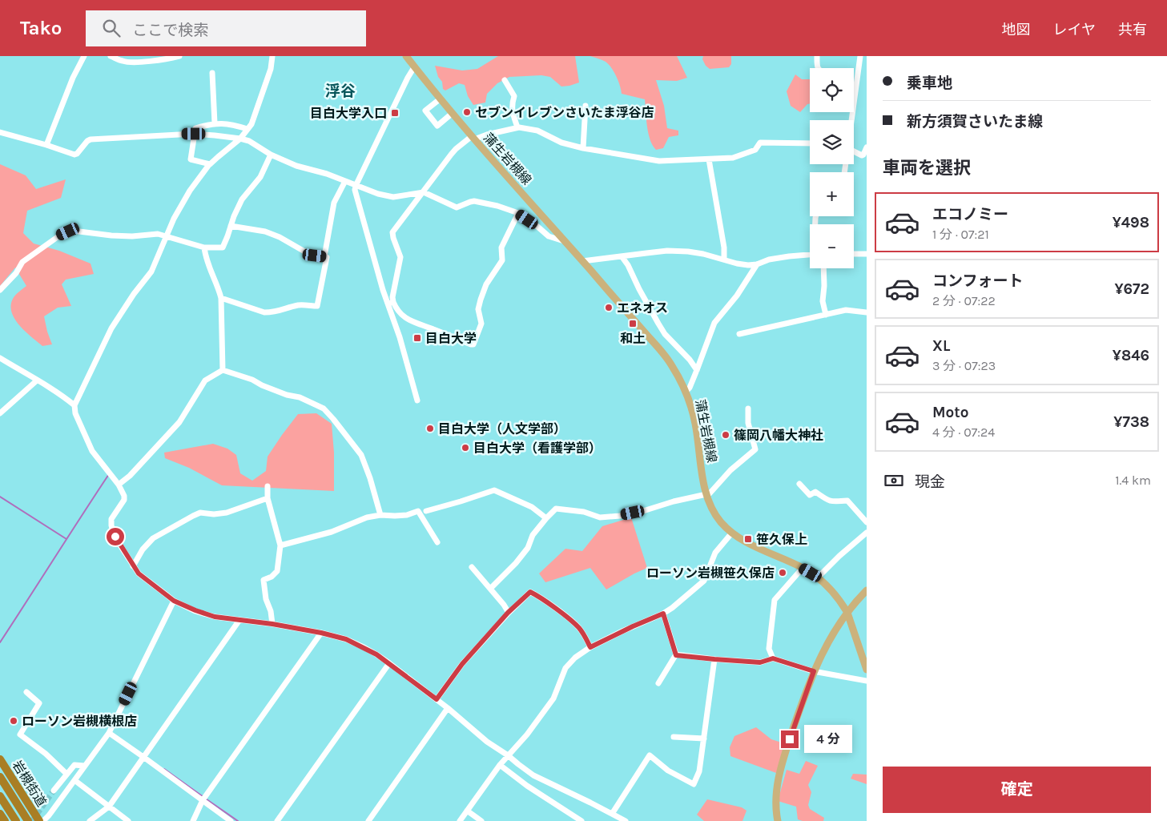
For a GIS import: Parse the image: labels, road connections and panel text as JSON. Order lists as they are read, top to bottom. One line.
{"streets":{"highway":["岩槻街道"],"main road":["蒲生岩槻線"]},"districts":["浮谷"],"places":{"other":["セブンイレブンさいたま浮谷店","エネオス","目白大学（人文学部）","篠岡八幡大神社","目白大学（看護学部）","ローソン岩槻笹久保店","ローソン岩槻横根店"],"transit":["目白大学入口","和土","目白大学","笹久保上"]},"page":{"header":"Tako","search":"ここで検索","nav":["地図","レイヤ","共有"],"banner":["乗車地","新方須賀さいたま線"],"map_buttons":["+","−"],"heading":"車両を選択","list":[{"name":"エコノミー","note":"1 分 · 07:21","value":"¥498"},{"name":"コンフォート","note":"2 分 · 07:22","value":"¥672"},{"name":"XL","note":"3 分 · 07:23","value":"¥846"},{"name":"Moto","note":"4 分 · 07:24","value":"¥738"}],"pay":["現金","1.4 km"],"bubble":"4 分","buttons":"確定"}}
